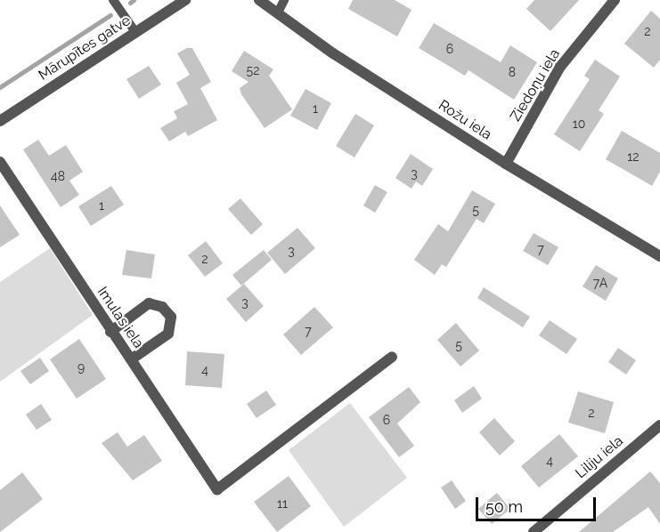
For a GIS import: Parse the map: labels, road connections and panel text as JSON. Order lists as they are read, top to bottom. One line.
{"streets":{"street":["Mārupītes gatve","Ziedoņu iela","Rožu iela","Imulas iela","Liliju iela"]},"crossings":[["Ziedoņu iela","Rožu iela"]],"house_numbers":["2","6","52","8","1","10","12","3","48","1","5","7","3","2","7A","3","7","5","9","4","2","6","4","11"],"scale_bar":"50 m"}
